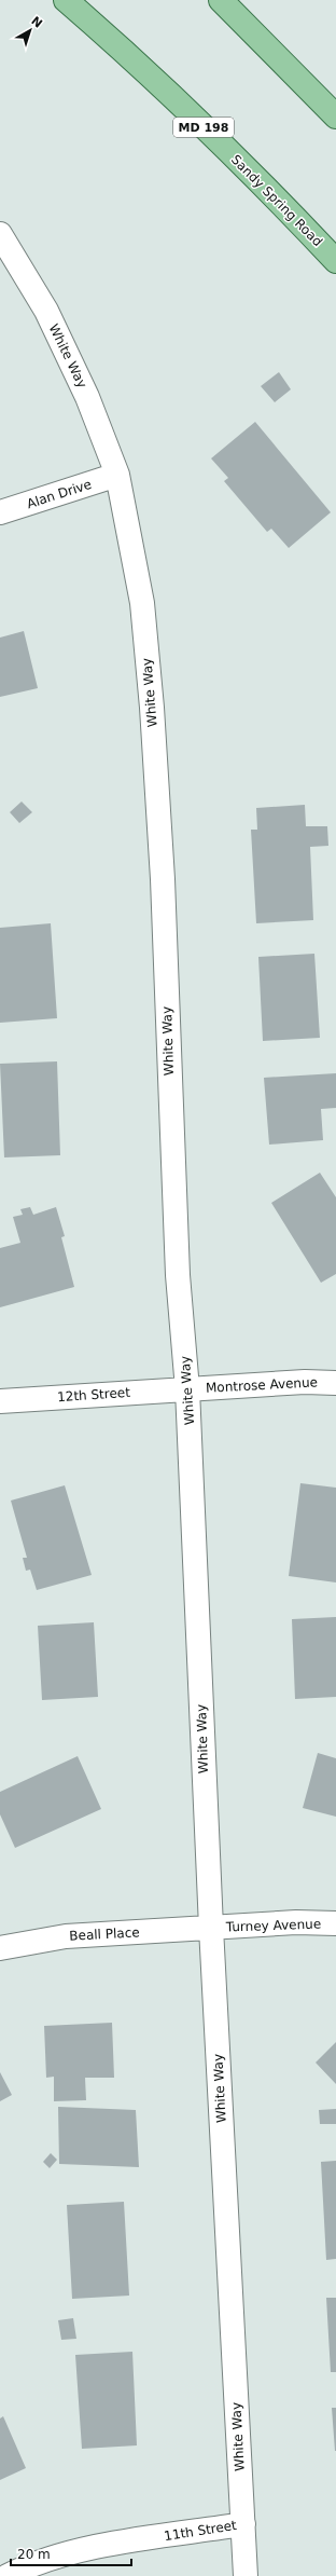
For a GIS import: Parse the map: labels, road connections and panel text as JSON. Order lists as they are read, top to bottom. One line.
{"streets":{"main road":["MD 198","Sandy Spring Road"],"street":["White Way","Alan Drive","Montrose Avenue","12th Street","Turney Avenue","Beall Place","11th Street"]},"crossings":[["White Way","Alan Drive"],["White Way","Montrose Avenue"],["White Way","12th Street"],["White Way","Turney Avenue"],["White Way","Beall Place"],["White Way","11th Street"],["Montrose Avenue","12th Street"],["Turney Avenue","Beall Place"]],"scale_bar":"20 m","north":"top right"}
